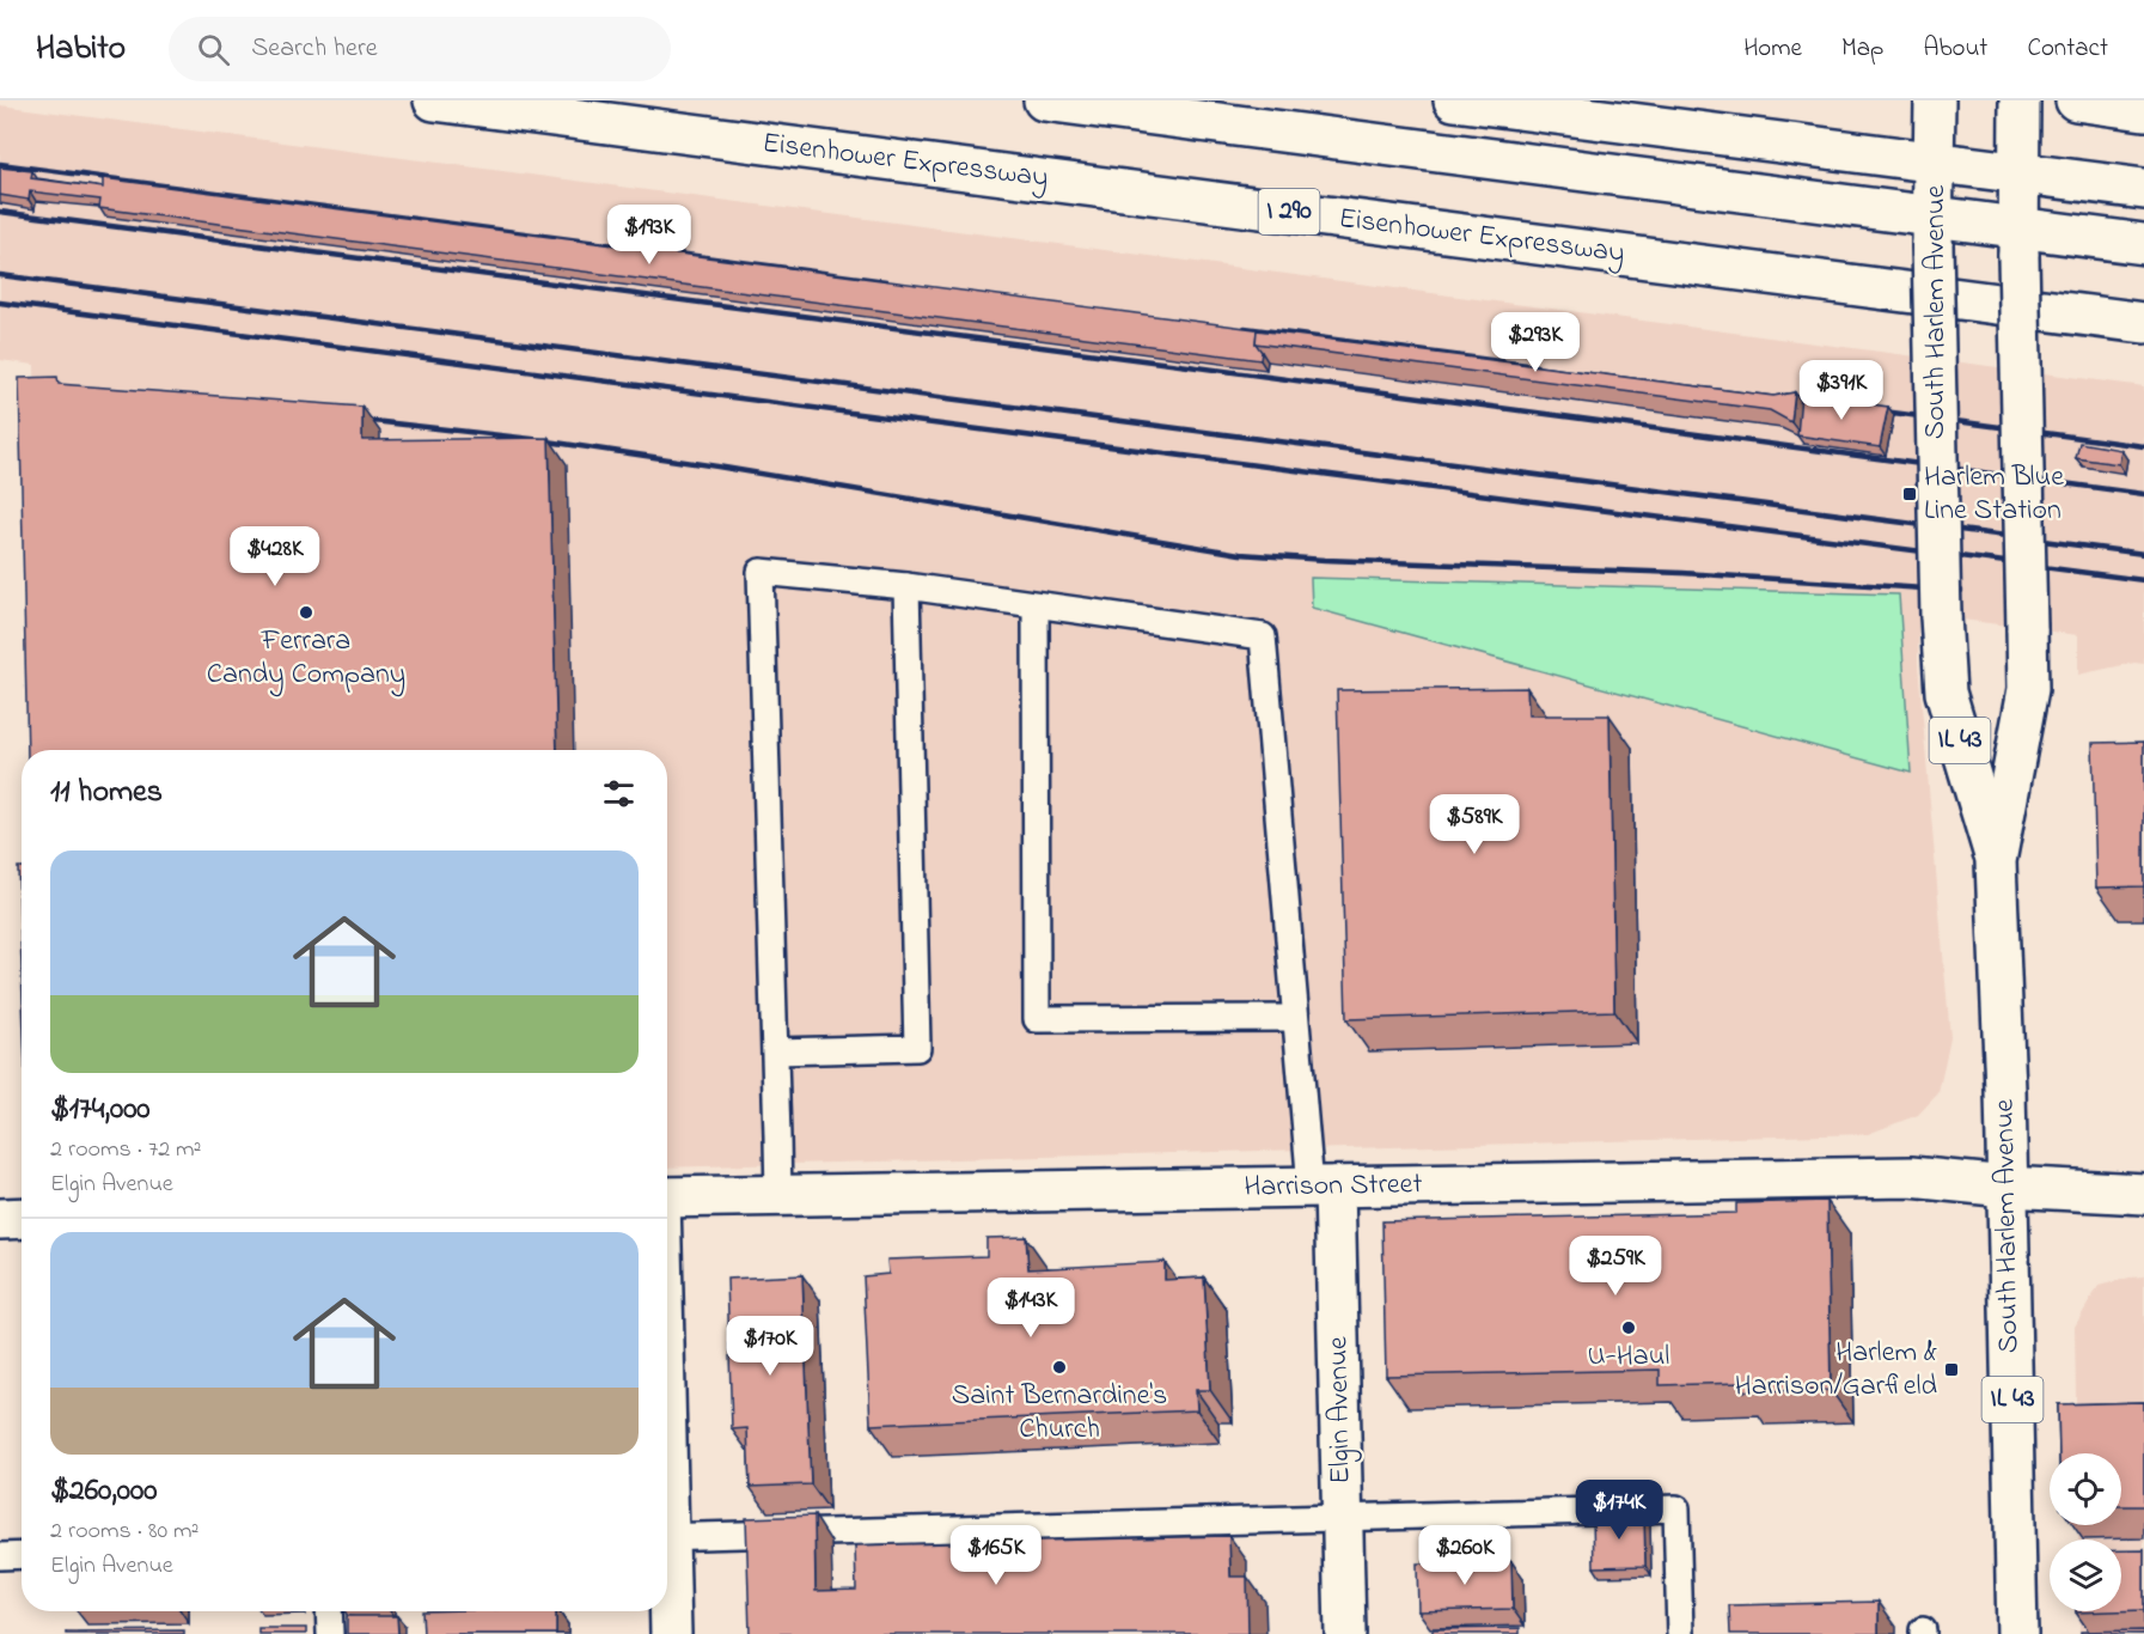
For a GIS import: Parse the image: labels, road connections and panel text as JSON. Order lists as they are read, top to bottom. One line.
{"streets":{"main road":["Eisenhower Expressway","I 290","South Harlem Avenue","IL 43","Harrison Street","Elgin Avenue"]},"crossings":[["South Harlem Avenue","Harrison Street"],["Harrison Street","Elgin Avenue"]],"places":{"transit":["Harlem Blue Line Station","Harlem & Harrison/Garfield"],"other":["Ferrara Candy Company","U-Haul","Saint Bernardine's Church"]},"page":{"header":"Habito","search":"Search here","nav":["Home","Map","About","Contact"],"price":["$193K","$293K","$391K","$428K","$589K","$259K","$143K","$170K","$174K","$165K","$260K"],"heading":"11 homes","list":[{"name":"$174,000","note":"2 rooms · 72 m² · Elgin Avenue"},{"name":"$260,000","note":"2 rooms · 80 m² · Elgin Avenue"}]}}
